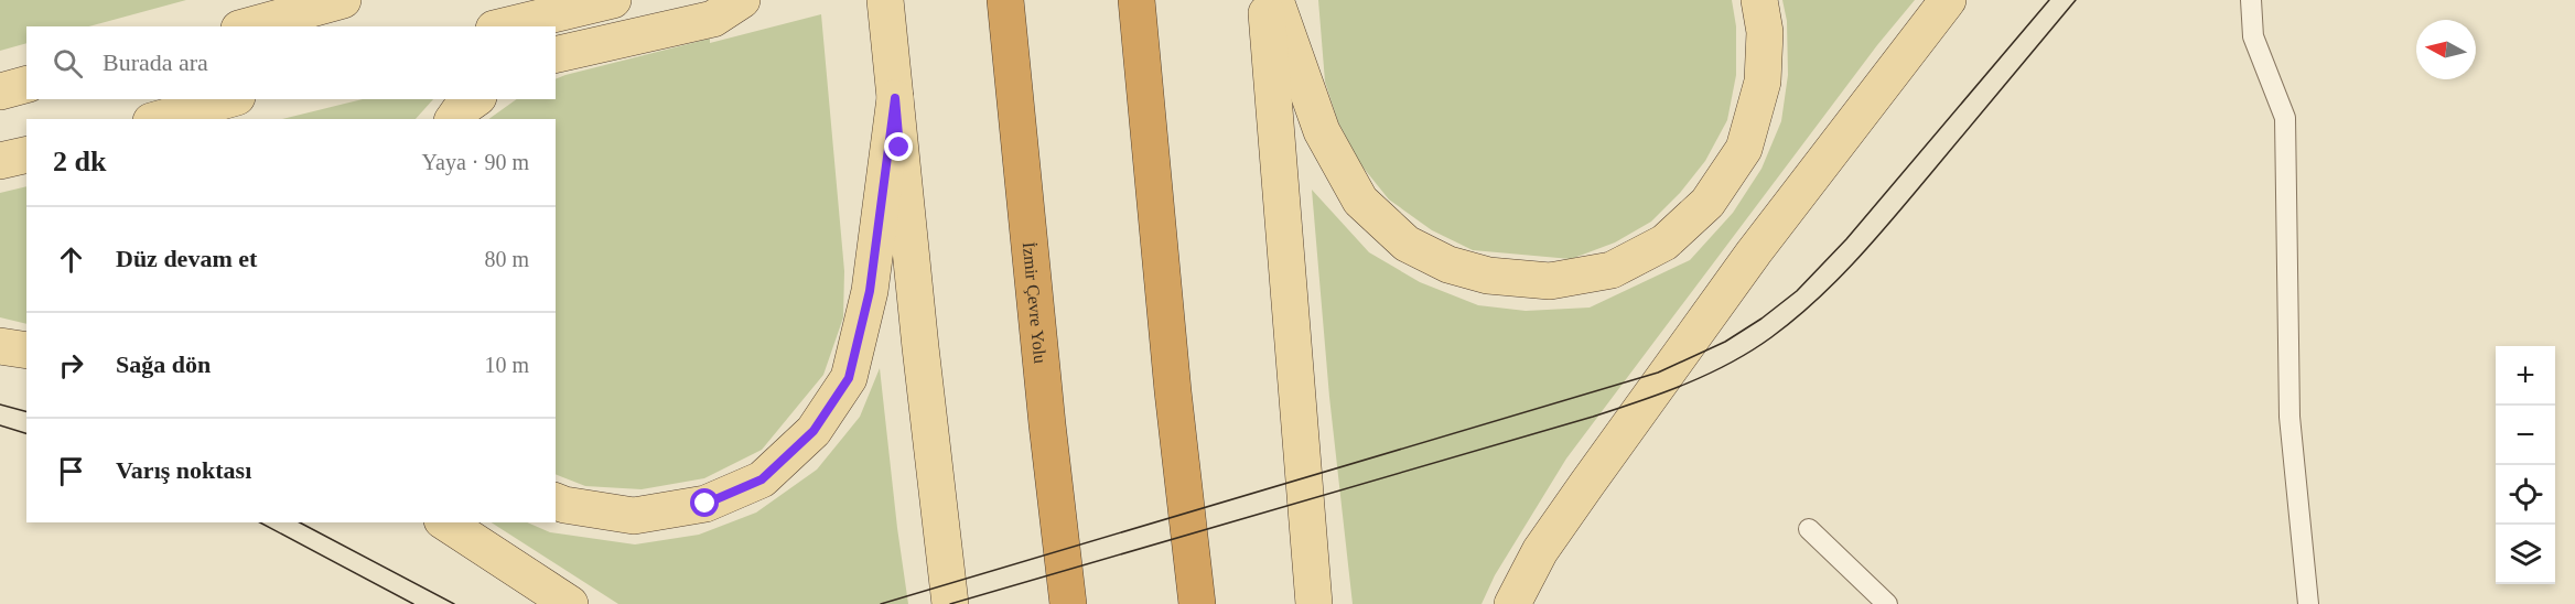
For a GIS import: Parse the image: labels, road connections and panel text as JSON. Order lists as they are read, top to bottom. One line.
{"streets":{"highway":["İzmir Çevre Yolu"]},"north":"left","page":{"search":"Burada ara","heading":["2 dk","Yaya · 90 m"],"list":[["Düz devam et","80 m"],["Sağa dön","10 m"],"Varış noktası"],"map_buttons":["+","−"]}}
